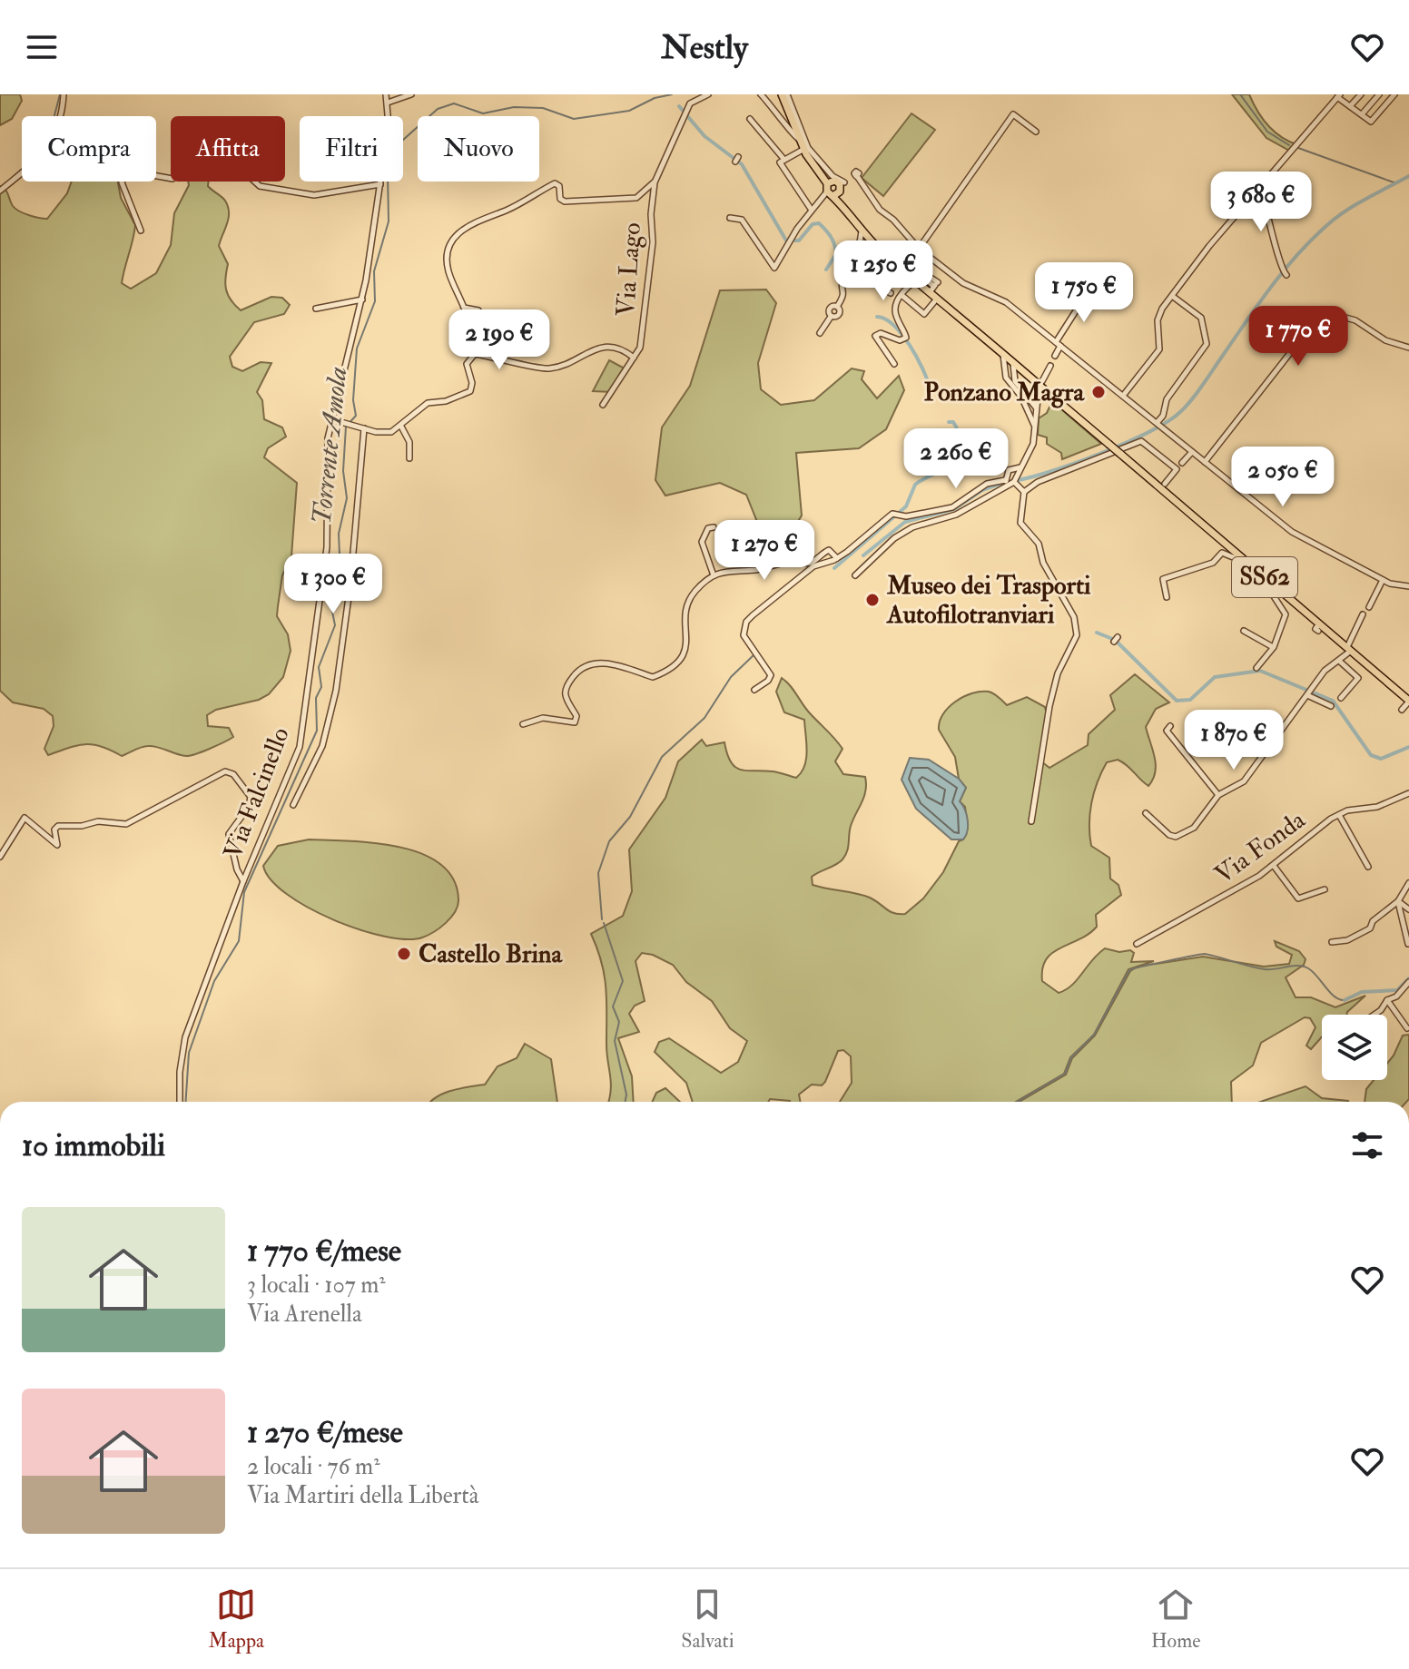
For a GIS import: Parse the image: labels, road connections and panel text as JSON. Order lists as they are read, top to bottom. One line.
{"streets":{"main road":["SS62"],"street":["Via Lago","Via Falcinello","Via Fonda"]},"water":["Torrente Amola"],"places":["Ponzano Magra","Museo dei Trasporti Autofilotranviari","Castello Brina"],"page":{"header":"Nestly","chip":["Compra","Affitta","Filtri","Nuovo"],"price":["3 680 €","1 250 €","1 750 €","1 770 €","2 190 €","2 260 €","2 050 €","1 270 €","1 300 €","1 870 €"],"heading":"10 immobili","list":[{"name":"1 770 €/mese","note":"3 locali · 107 m² · Via Arenella"},{"name":"1 270 €/mese","note":"2 locali · 76 m² · Via Martiri della Libertà"}],"tabs":["Mappa","Salvati","Home"]}}
